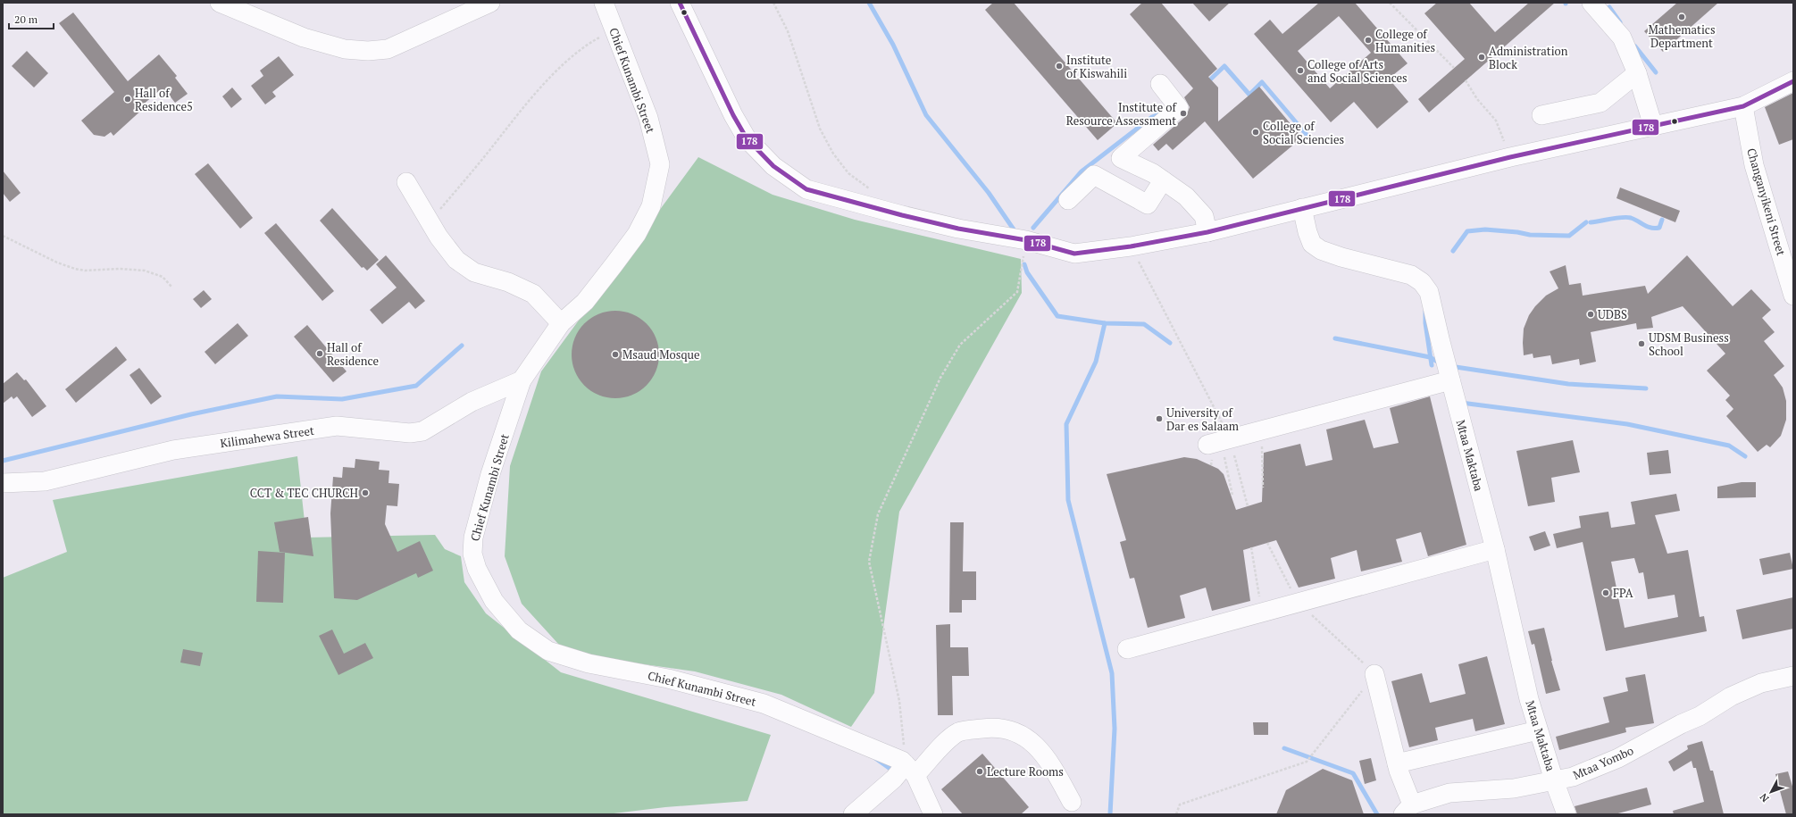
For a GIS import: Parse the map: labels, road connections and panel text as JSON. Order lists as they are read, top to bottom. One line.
{"streets":{"street":["Chief Kunambi Street","Changanyikeni Street","Kilimahewa Street","Mtaa Maktaba","Mtaa Yombo"]},"crossings":[["Chief Kunambi Street","Kilimahewa Street"],["Mtaa Maktaba","Mtaa Yombo"]],"places":["Mathematics Department","College of Humanities","Administration Block","Institute of Kiswahili","College of Arts and Social Sciences","Hall of Residence5","Institute of Resource Assessment","College of Social Sciencies","UDBS","UDSM Business School","Hall of Residence","Msaud Mosque","University of Dar es Salaam","CCT & TEC CHURCH","FPA","Lecture Rooms"],"lines":["transit line 178"],"scale_bar":"20 m","north":"bottom left"}
